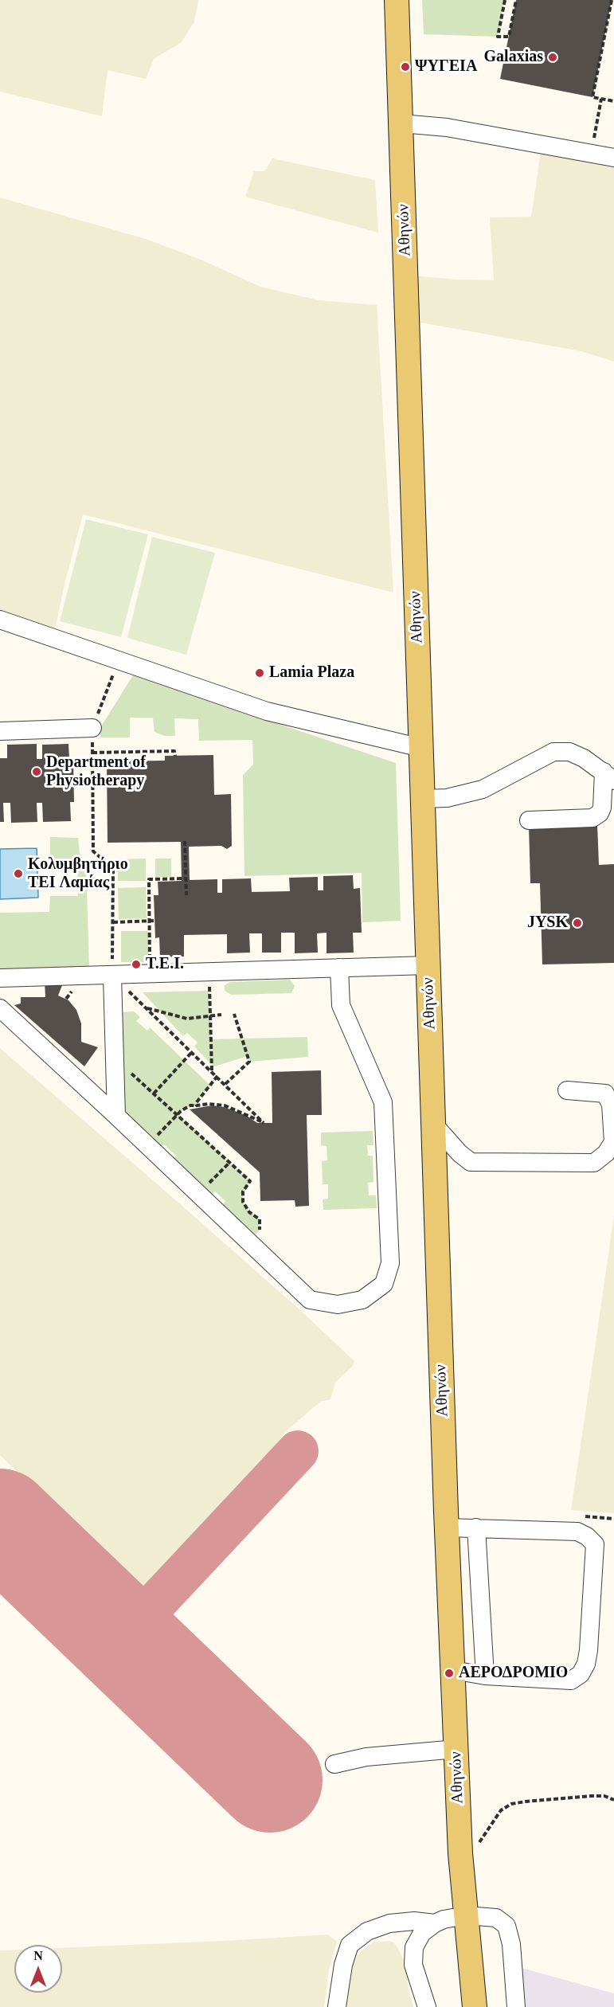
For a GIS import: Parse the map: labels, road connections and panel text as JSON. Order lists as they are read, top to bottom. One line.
{"streets":{"main road":["Αθηνών"]},"places":["Galaxias","ΨΥΓΕΙΑ","Lamia Plaza","Department of Physiotherapy","Κολυμβητήριο ΤΕΙ Λαμίας","JYSK","Τ.Ε.Ι.","ΑΕΡΟΔΡΟΜΙΟ"],"north":"top"}
